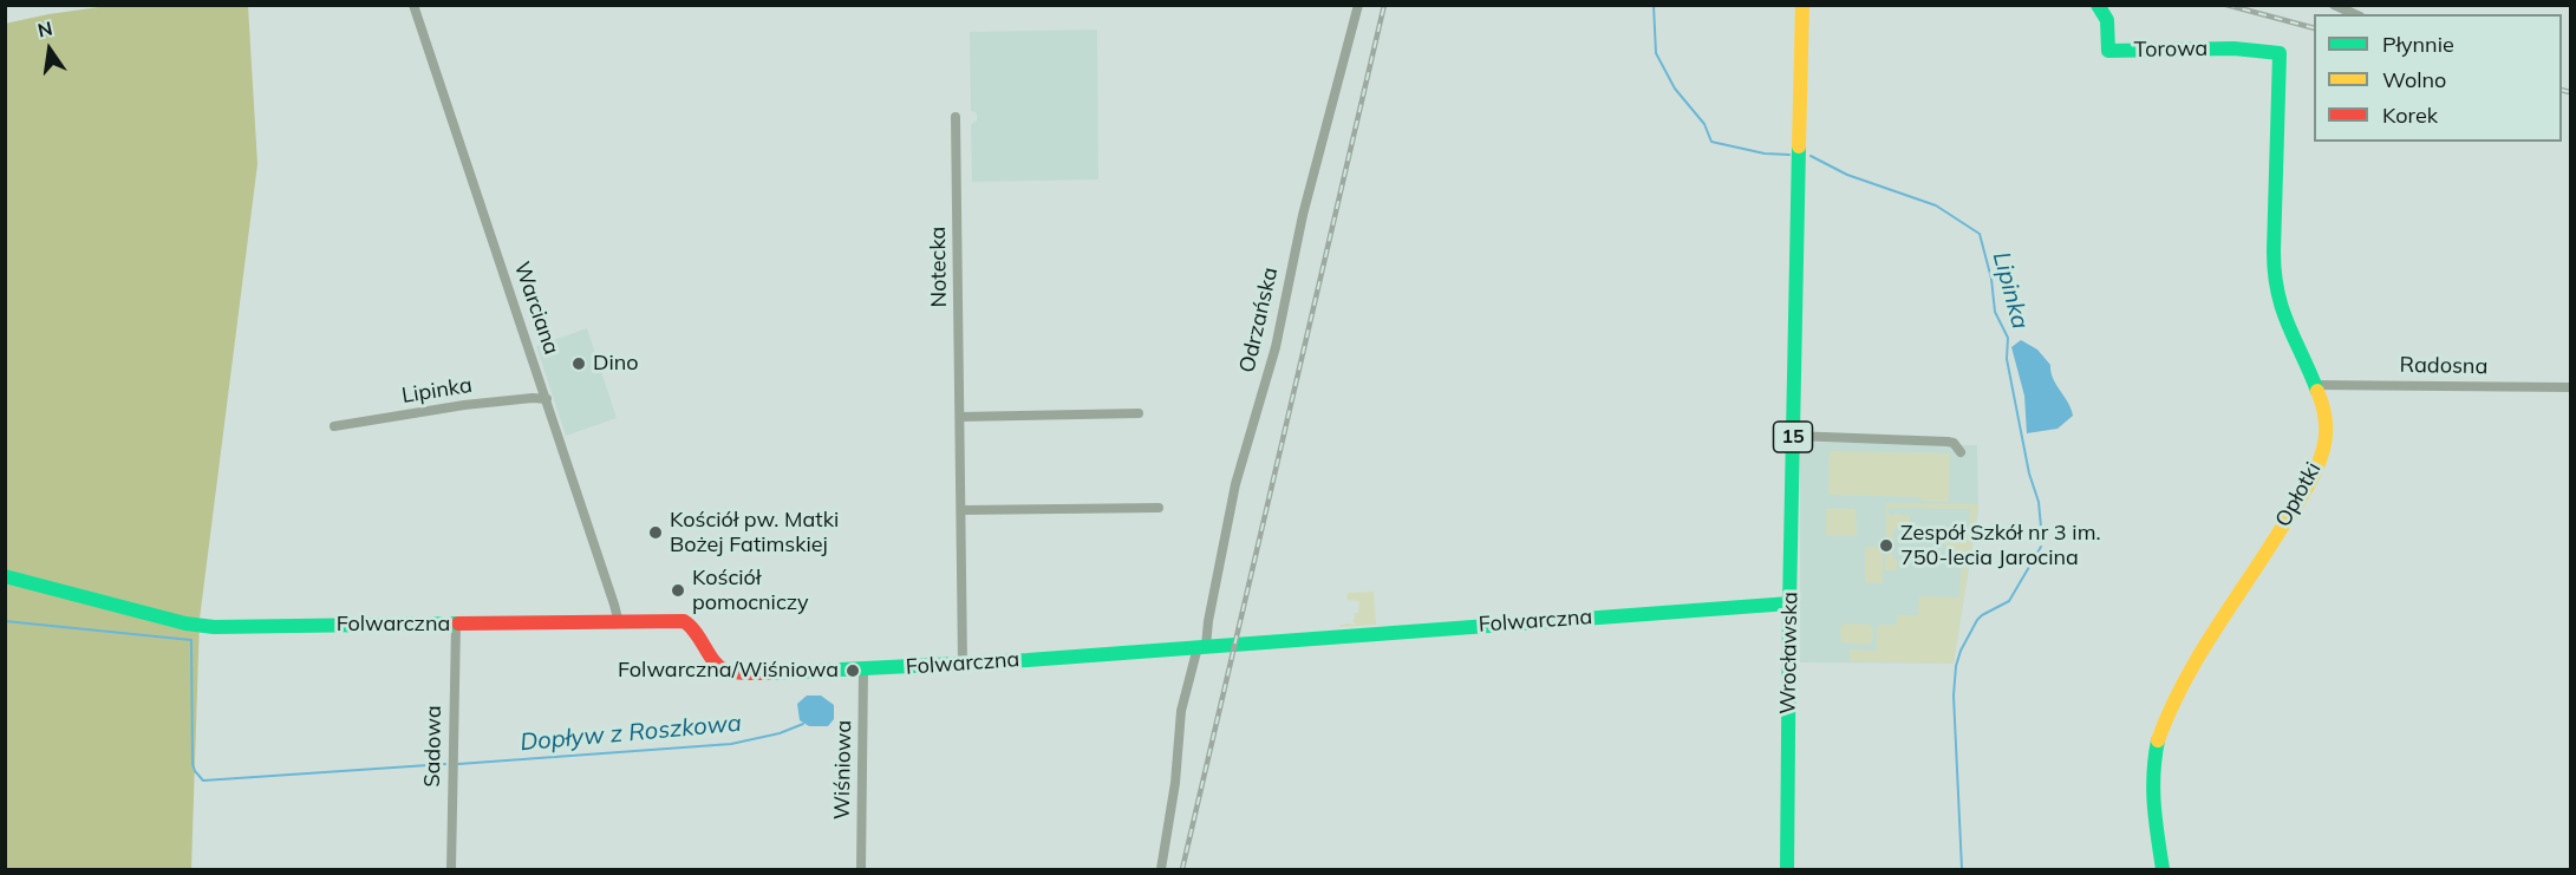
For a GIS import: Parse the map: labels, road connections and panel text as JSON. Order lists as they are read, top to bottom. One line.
{"streets":{"street":["Torowa","Notecka","Warciana","Odrzańska","Radosna","Lipinka","15","Opłotki","Folwarczna","Wrocławska","Sadowa","Wiśniowa"]},"crossings":[["Torowa","Opłotki"],["Notecka","Folwarczna"],["Warciana","Lipinka"],["Warciana","Folwarczna"],["Odrzańska","Folwarczna"],["Radosna","Opłotki"],["Folwarczna","Wrocławska"],["Folwarczna","Sadowa"],["Folwarczna","Wiśniowa"]],"water":["Lipinka","Dopływ z Roszkowa"],"places":["Dino","Kościół pw. Matki Bożej Fatimskiej","Zespół Szkół nr 3 im. 750-lecia Jarocina","Kościół pomocniczy","Folwarczna/Wiśniowa"],"legend":["Płynnie","Wolno","Korek"],"north":"top"}
